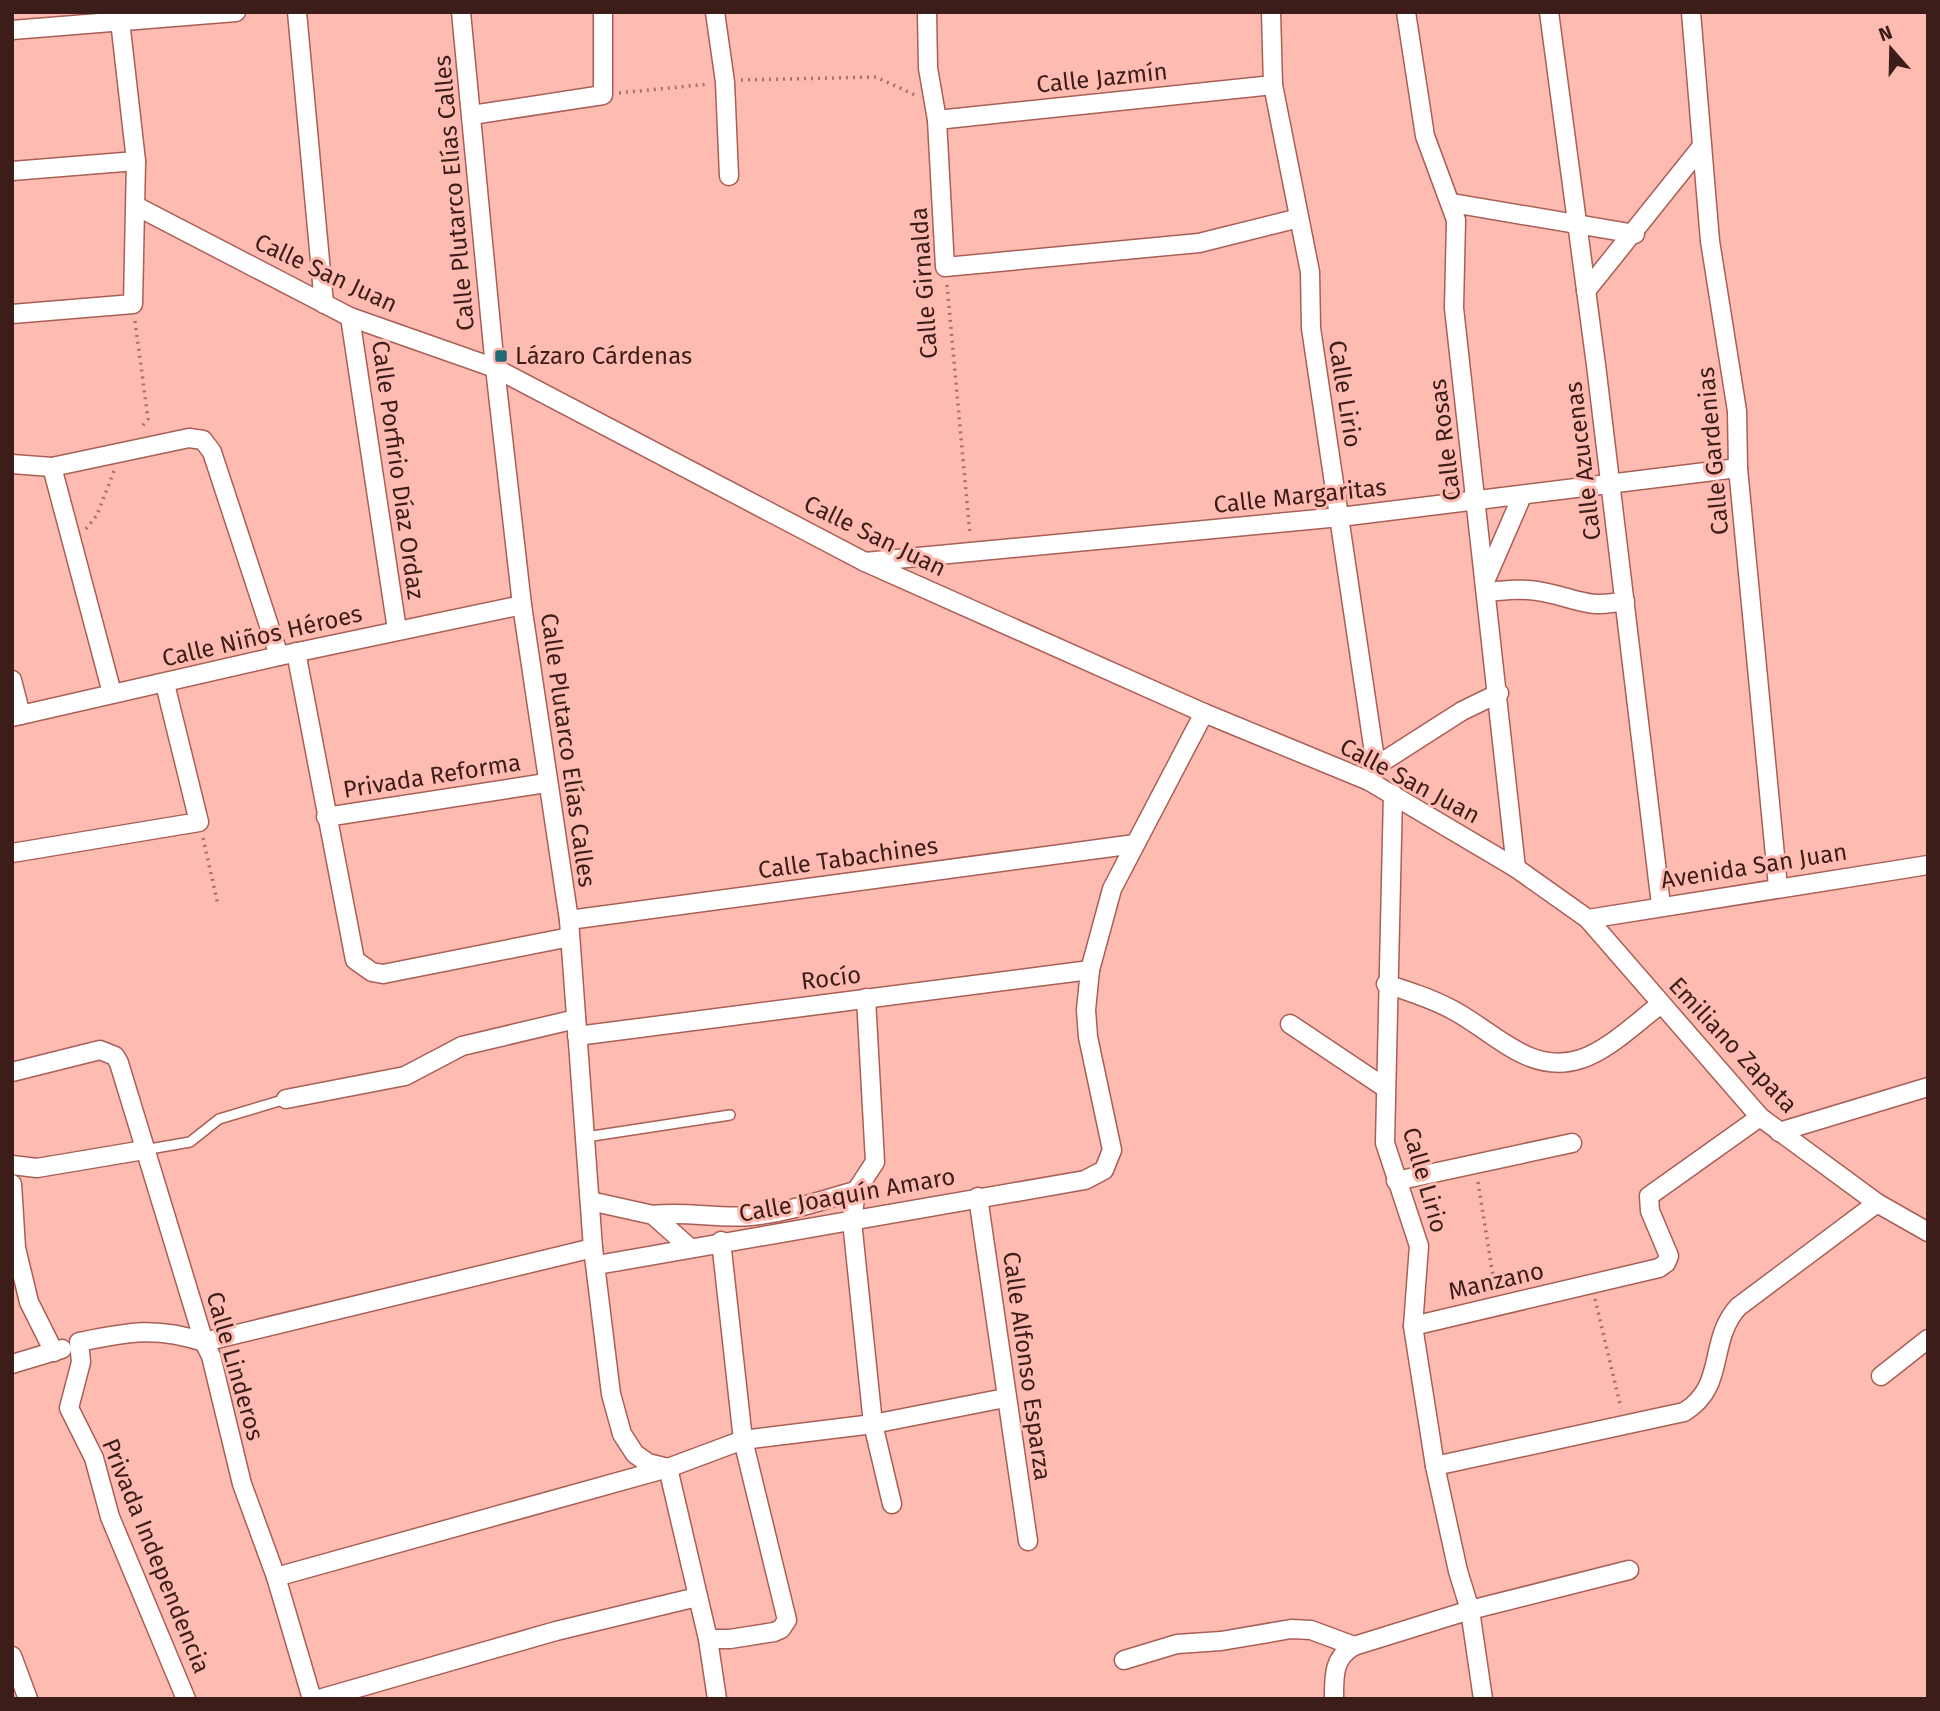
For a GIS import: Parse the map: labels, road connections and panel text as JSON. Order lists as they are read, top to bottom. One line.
{"streets":{"street":["Calle Jazmín","Calle Plutarco Elías Calles","Calle San Juan","Calle Girnalda","Calle Lirio","Calle Rosas","Calle Gardenias","Calle Azucenas","Calle Porfirio Díaz Ordaz","Calle Margaritas","Calle Niños Héroes","Privada Reforma","Calle Tabachines","Avenida San Juan","Rocío","Emiliano Zapata","Calle Joaquín Amaro","Manzano","Calle Linderos","Calle Alfonso Esparza","Privada Independencia"]},"crossings":[["Calle Jazmín","Calle Girnalda"],["Calle Jazmín","Calle Lirio"],["Calle Plutarco Elías Calles","Calle San Juan"],["Calle Plutarco Elías Calles","Calle Niños Héroes"],["Calle Plutarco Elías Calles","Privada Reforma"],["Calle Plutarco Elías Calles","Calle Tabachines"],["Calle Plutarco Elías Calles","Rocío"],["Calle Plutarco Elías Calles","Calle Joaquín Amaro"],["Calle San Juan","Calle Lirio"],["Calle San Juan","Calle Rosas"],["Calle San Juan","Calle Porfirio Díaz Ordaz"],["Calle San Juan","Calle Margaritas"],["Calle San Juan","Avenida San Juan"],["Calle San Juan","Emiliano Zapata"],["Calle Girnalda","Calle Margaritas"],["Calle Lirio","Calle Margaritas"],["Calle Lirio","Manzano"],["Calle Rosas","Calle Margaritas"],["Calle Gardenias","Calle Margaritas"],["Calle Gardenias","Avenida San Juan"],["Calle Azucenas","Calle Margaritas"],["Calle Azucenas","Avenida San Juan"],["Calle Porfirio Díaz Ordaz","Calle Niños Héroes"],["Privada Reforma","Calle Tabachines"],["Avenida San Juan","Emiliano Zapata"],["Rocío","Calle Joaquín Amaro"],["Emiliano Zapata","Manzano"],["Calle Joaquín Amaro","Calle Linderos"],["Calle Joaquín Amaro","Calle Alfonso Esparza"]],"places":{"transit":["Lázaro Cárdenas"]},"north":"top"}
